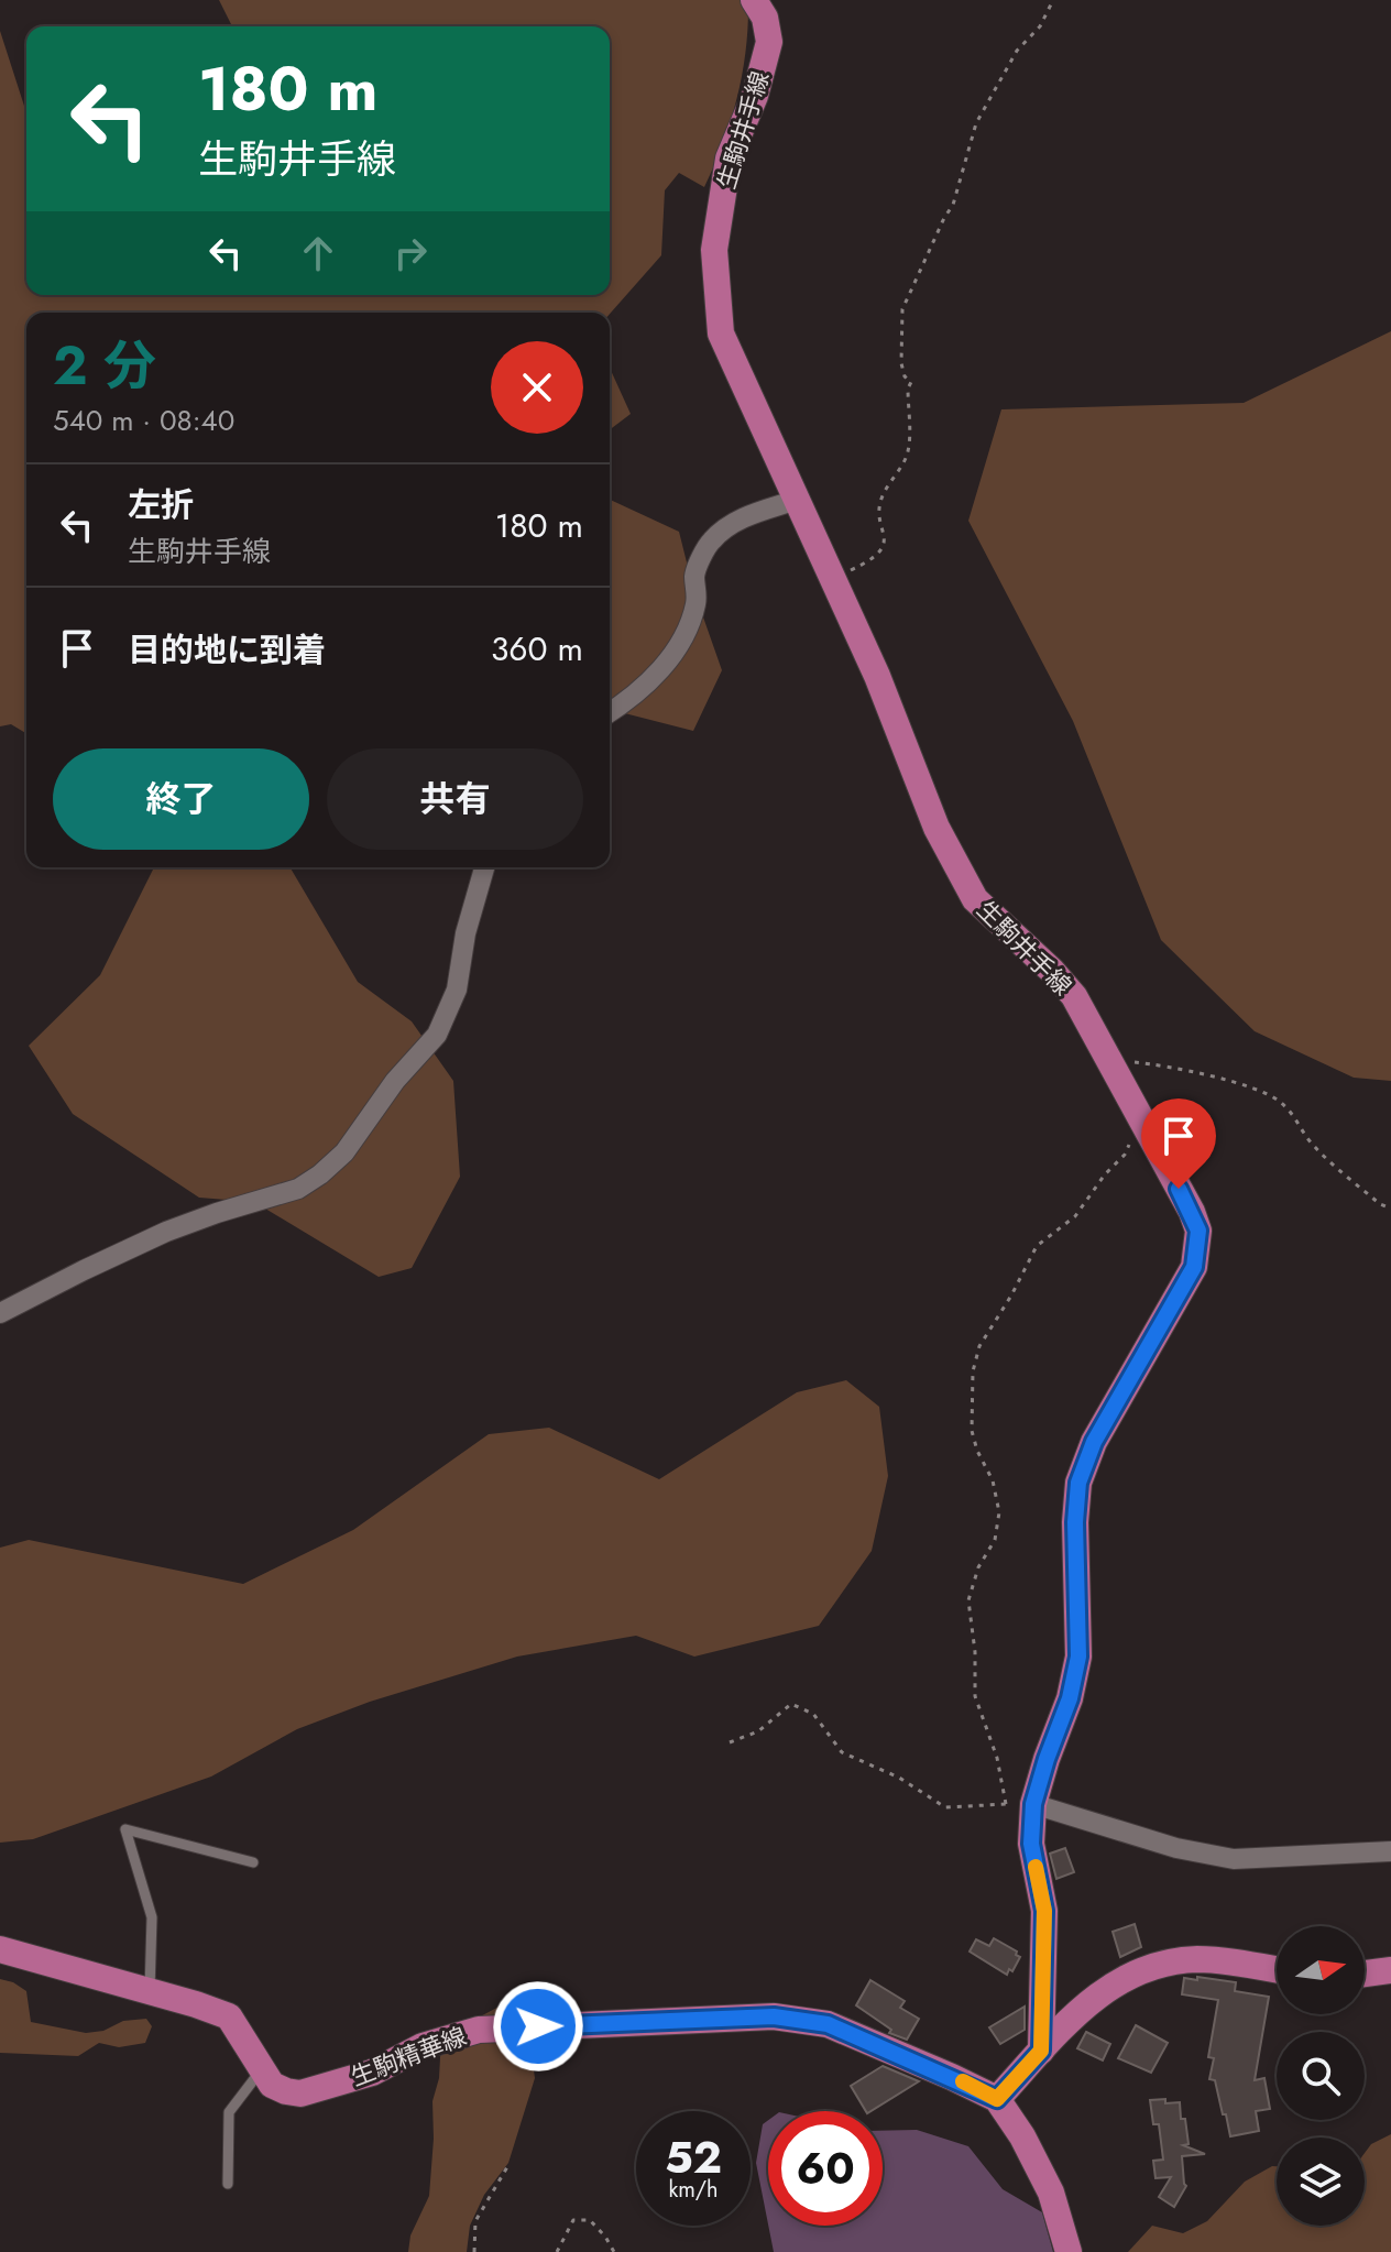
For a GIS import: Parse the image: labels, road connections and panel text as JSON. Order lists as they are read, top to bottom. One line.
{"streets":{"main road":["生駒井手線","生駒精華線"]},"north":"right","page":{"turn":["180 m","生駒井手線"],"heading":["2 分","540 m · 08:40"],"list":[{"name":"左折","note":"生駒井手線","value":"180 m"},{"name":"目的地に到着","value":"360 m"}],"buttons":["終了","共有"],"speed":"52 km/h","limit":"60"}}
